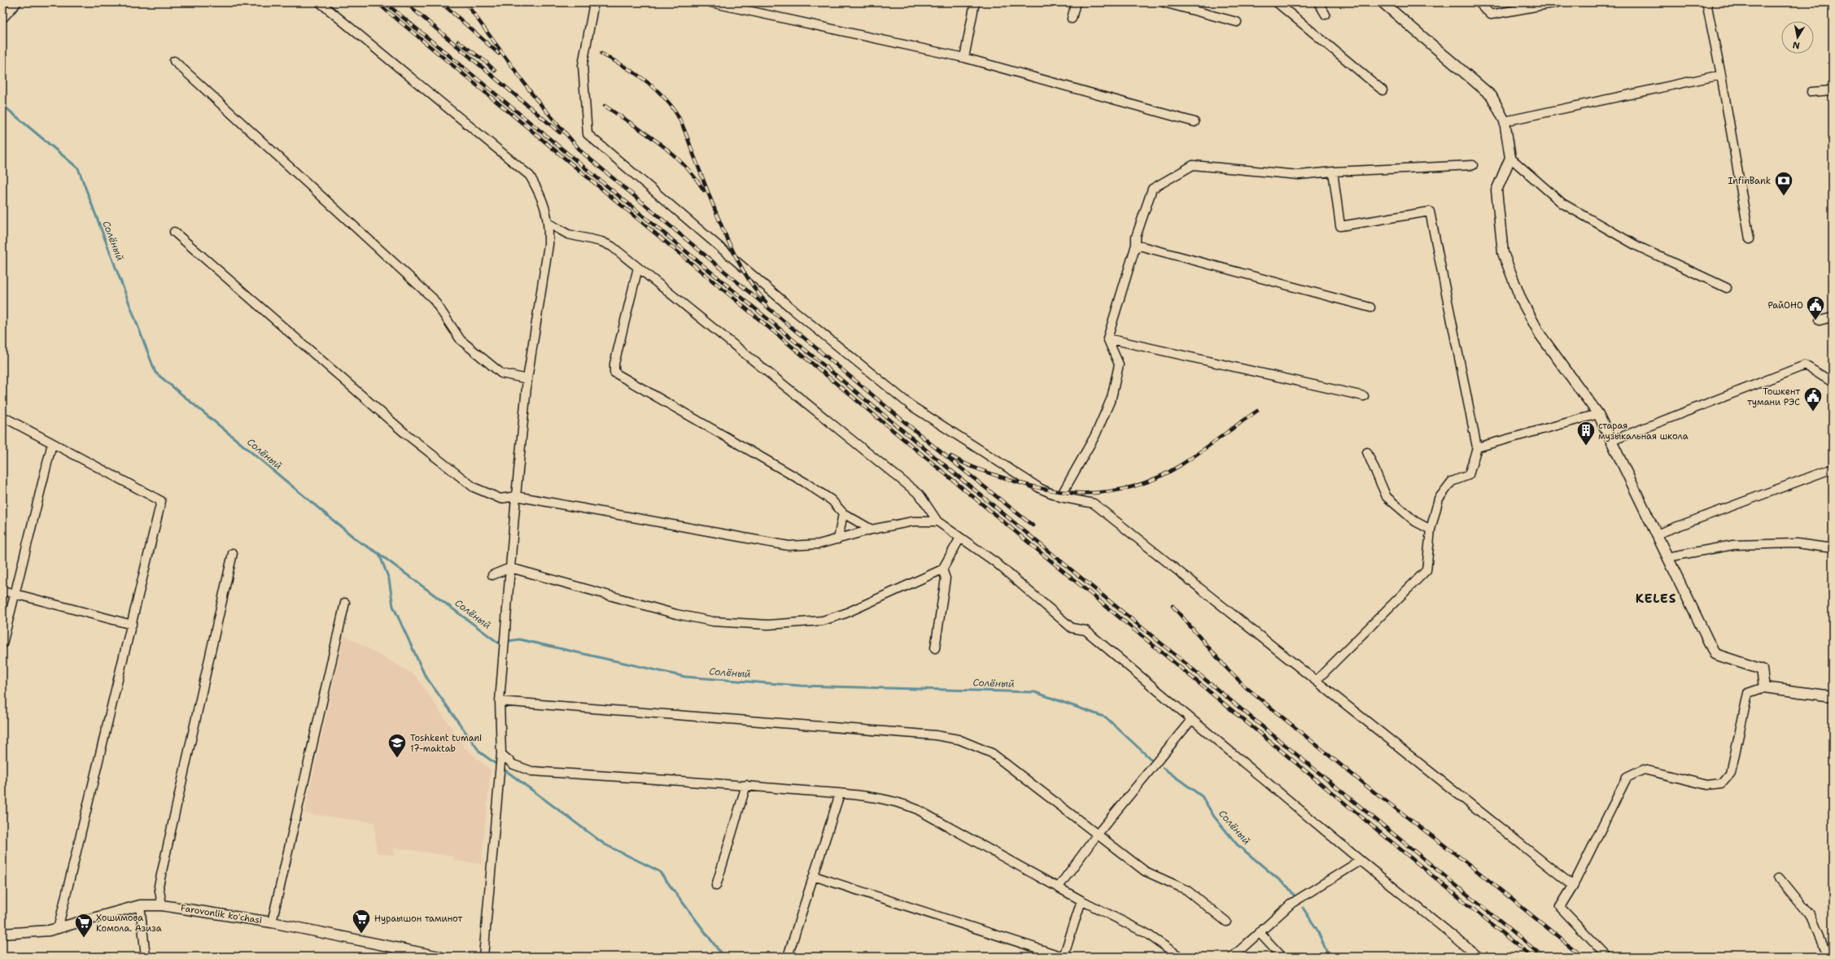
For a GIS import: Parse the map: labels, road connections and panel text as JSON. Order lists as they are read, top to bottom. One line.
{"streets":{"street":["Farovonlik koʻchasi"]},"districts":["KELES"],"water":["Солёный"],"places":{"bank":["InfinBank"],"public building":["РайОНО","Тошкент тумани РЭС"],"building":["старая музыкальная школа"],"school or university":["Toshkent tumani 17-maktab"],"supermarket":["Нураышон таминот","Хошимова Комола. Азиза"]},"north":"bottom"}
